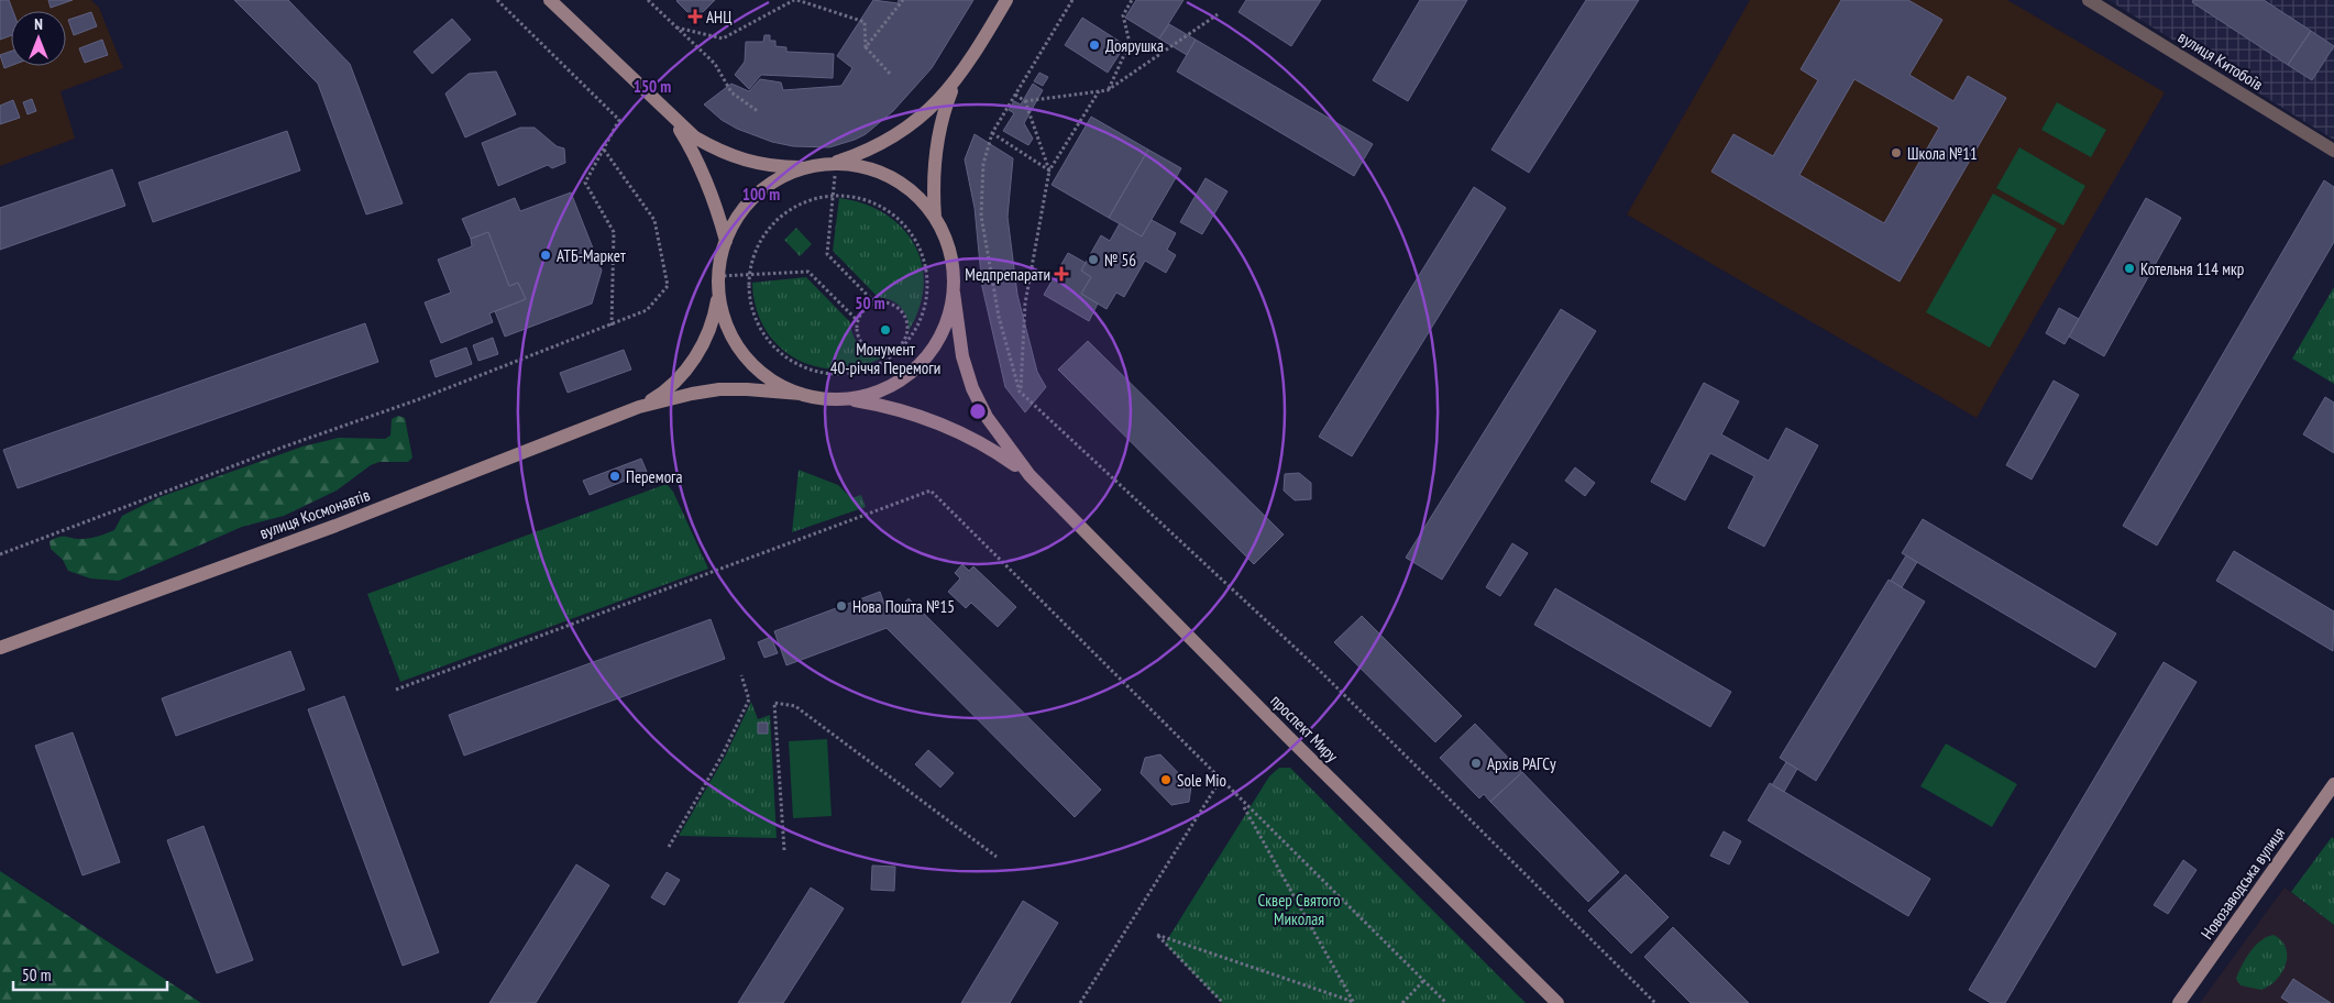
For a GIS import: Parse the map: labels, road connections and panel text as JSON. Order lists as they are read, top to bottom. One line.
{"streets":{"main road":["вулиця Космонавтів","проспект Миру","Новозаводська вулиця"],"street":["вулиця Китобоїв"]},"parks":["Сквер Святого Миколая"],"places":{"health":["АНЦ","Медпрепарати"],"other":["Доярушка","Школа №11","АТБ-Маркет","№ 56","Котельня 114 мкр","Монумент 40-річчя Перемоги","Перемога","Нова Пошта №15","Архів РАГСу","Sole Mio"]},"scale_bar":"50 m","north":"top","rings":["150 m","100 m","50 m"]}
